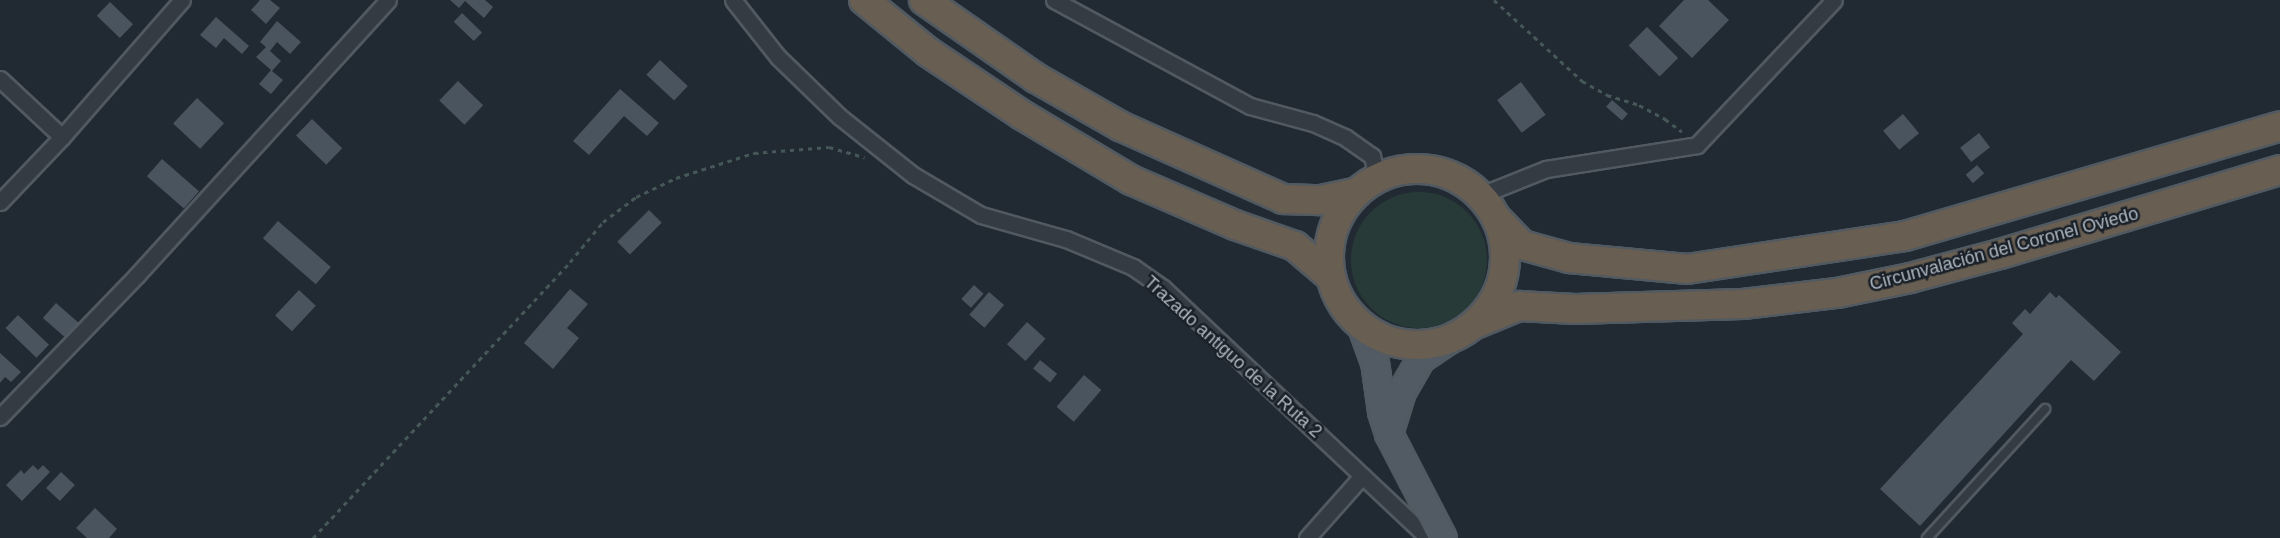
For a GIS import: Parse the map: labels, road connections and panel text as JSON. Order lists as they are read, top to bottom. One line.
{"streets":{"highway":["Circunvalación del Coronel Oviedo"],"street":["Trazado antiguo de la Ruta 2"]}}
